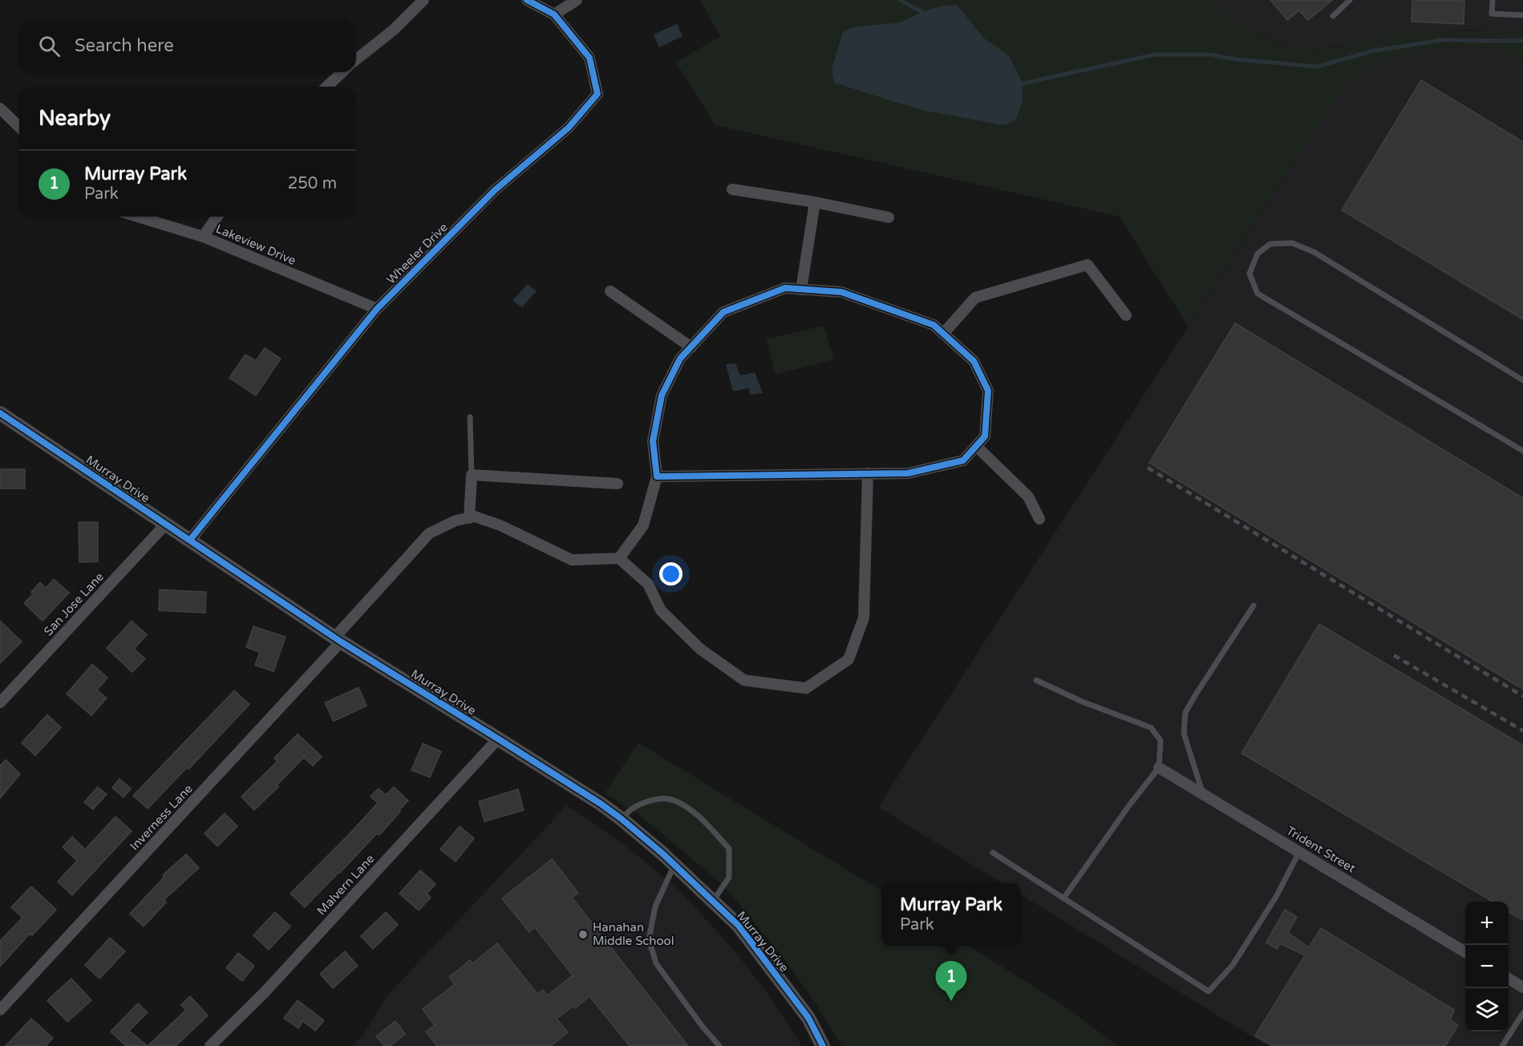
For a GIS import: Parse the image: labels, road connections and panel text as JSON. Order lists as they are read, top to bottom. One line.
{"streets":{"street":["Lakeview Drive","Wheeler Drive","Murray Drive","San Jose Lane","Inverness Lane","Trident Street","Malvern Lane"]},"crossings":[["Lakeview Drive","Wheeler Drive"],["Wheeler Drive","Murray Drive"],["Murray Drive","San Jose Lane"],["Murray Drive","Inverness Lane"],["Murray Drive","Malvern Lane"]],"places":["Hanahan Middle School"],"page":{"search":"Search here","heading":"Nearby","list":[{"mark":"1","name":"Murray Park","note":"Park","value":"250 m"}],"popup":["Murray Park","Park"],"map_buttons":["+","−"],"pins":"1"}}
